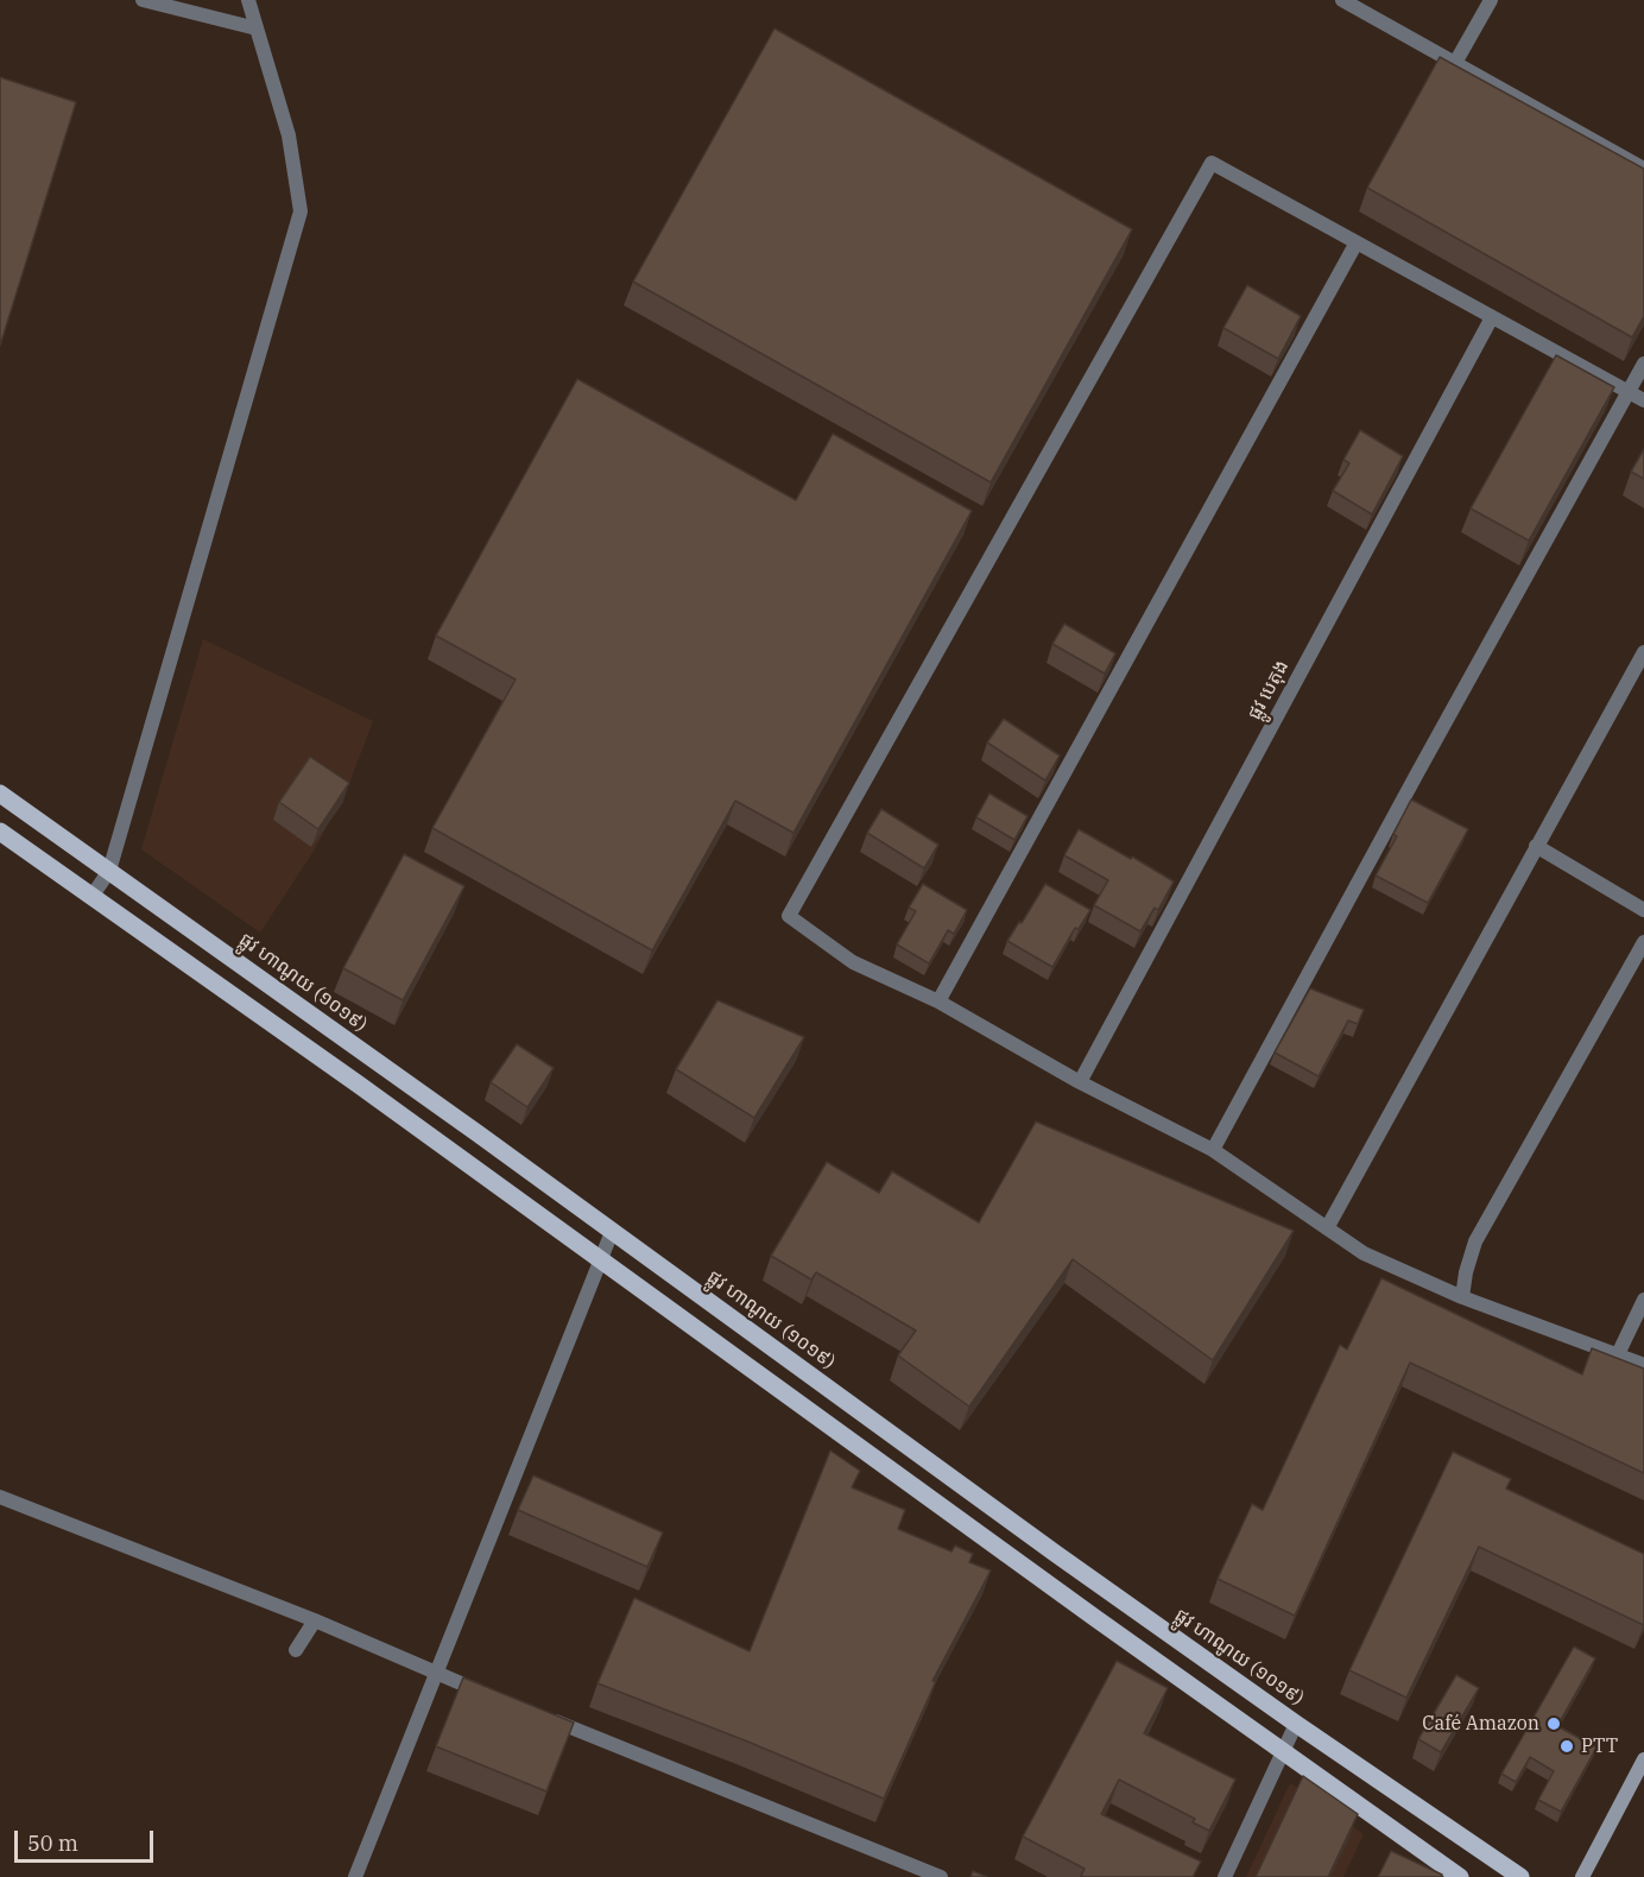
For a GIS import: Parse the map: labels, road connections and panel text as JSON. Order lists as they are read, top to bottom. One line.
{"streets":{"main road":["ផ្លូវ ហាណូយ (១០១៩)"],"street":["ផ្លូវ បេតុង"]},"places":["Café Amazon","PTT"],"scale_bar":"50 m"}
